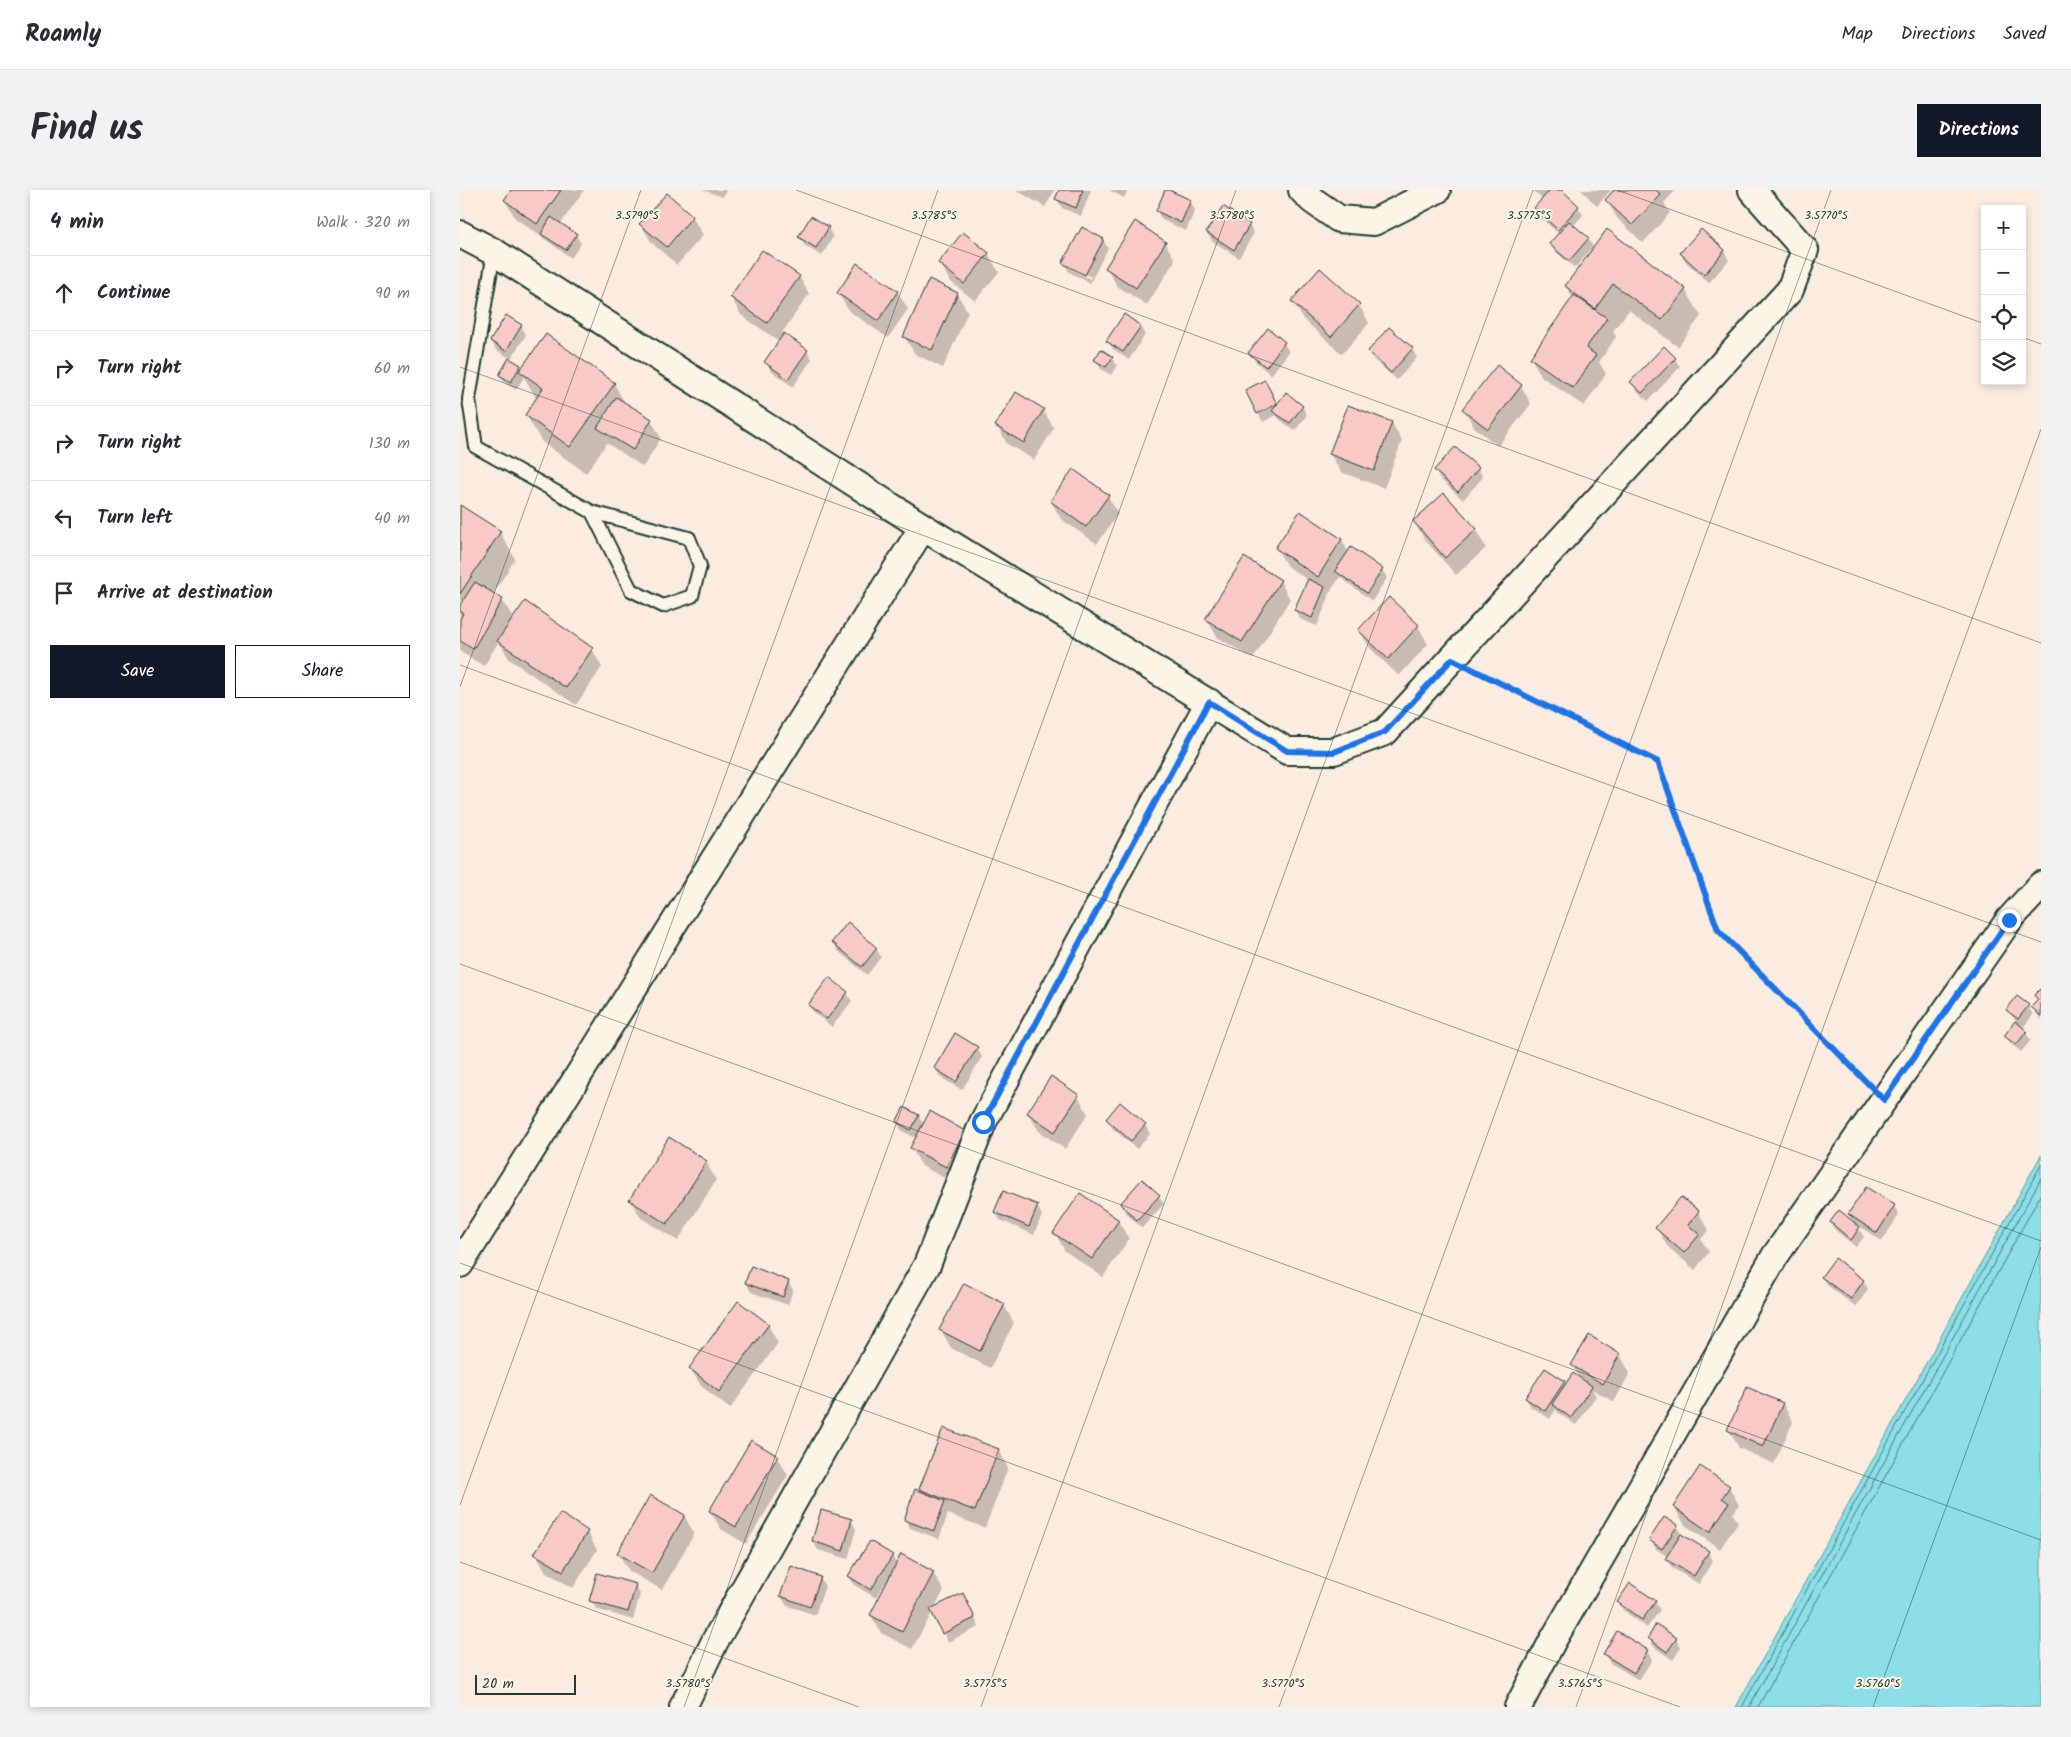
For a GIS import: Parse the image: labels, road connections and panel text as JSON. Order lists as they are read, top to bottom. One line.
{"scale_bar":"20 m","page":{"header":"Roamly","nav":["Map","Directions","Saved"],"title":"Find us","buttons":["Directions",["Save","Share"]],"heading":["4 min","Walk · 320 m"],"map_buttons":["+","−"],"list":[["Continue","90 m"],["Turn right","60 m"],["Turn right","130 m"],["Turn left","40 m"],"Arrive at destination"],"scale":"20 m"},"coordinates":["3.5790°S","3.5785°S","3.5780°S","3.5775°S","3.5770°S","3.5765°S","3.5760°S"]}
